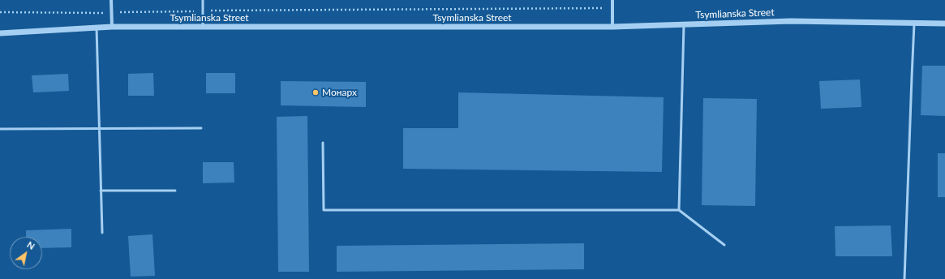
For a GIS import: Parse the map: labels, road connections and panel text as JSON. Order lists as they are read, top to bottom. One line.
{"streets":{"street":["Tsymlianska Street"]},"places":["Монарх"],"north":"top right"}
